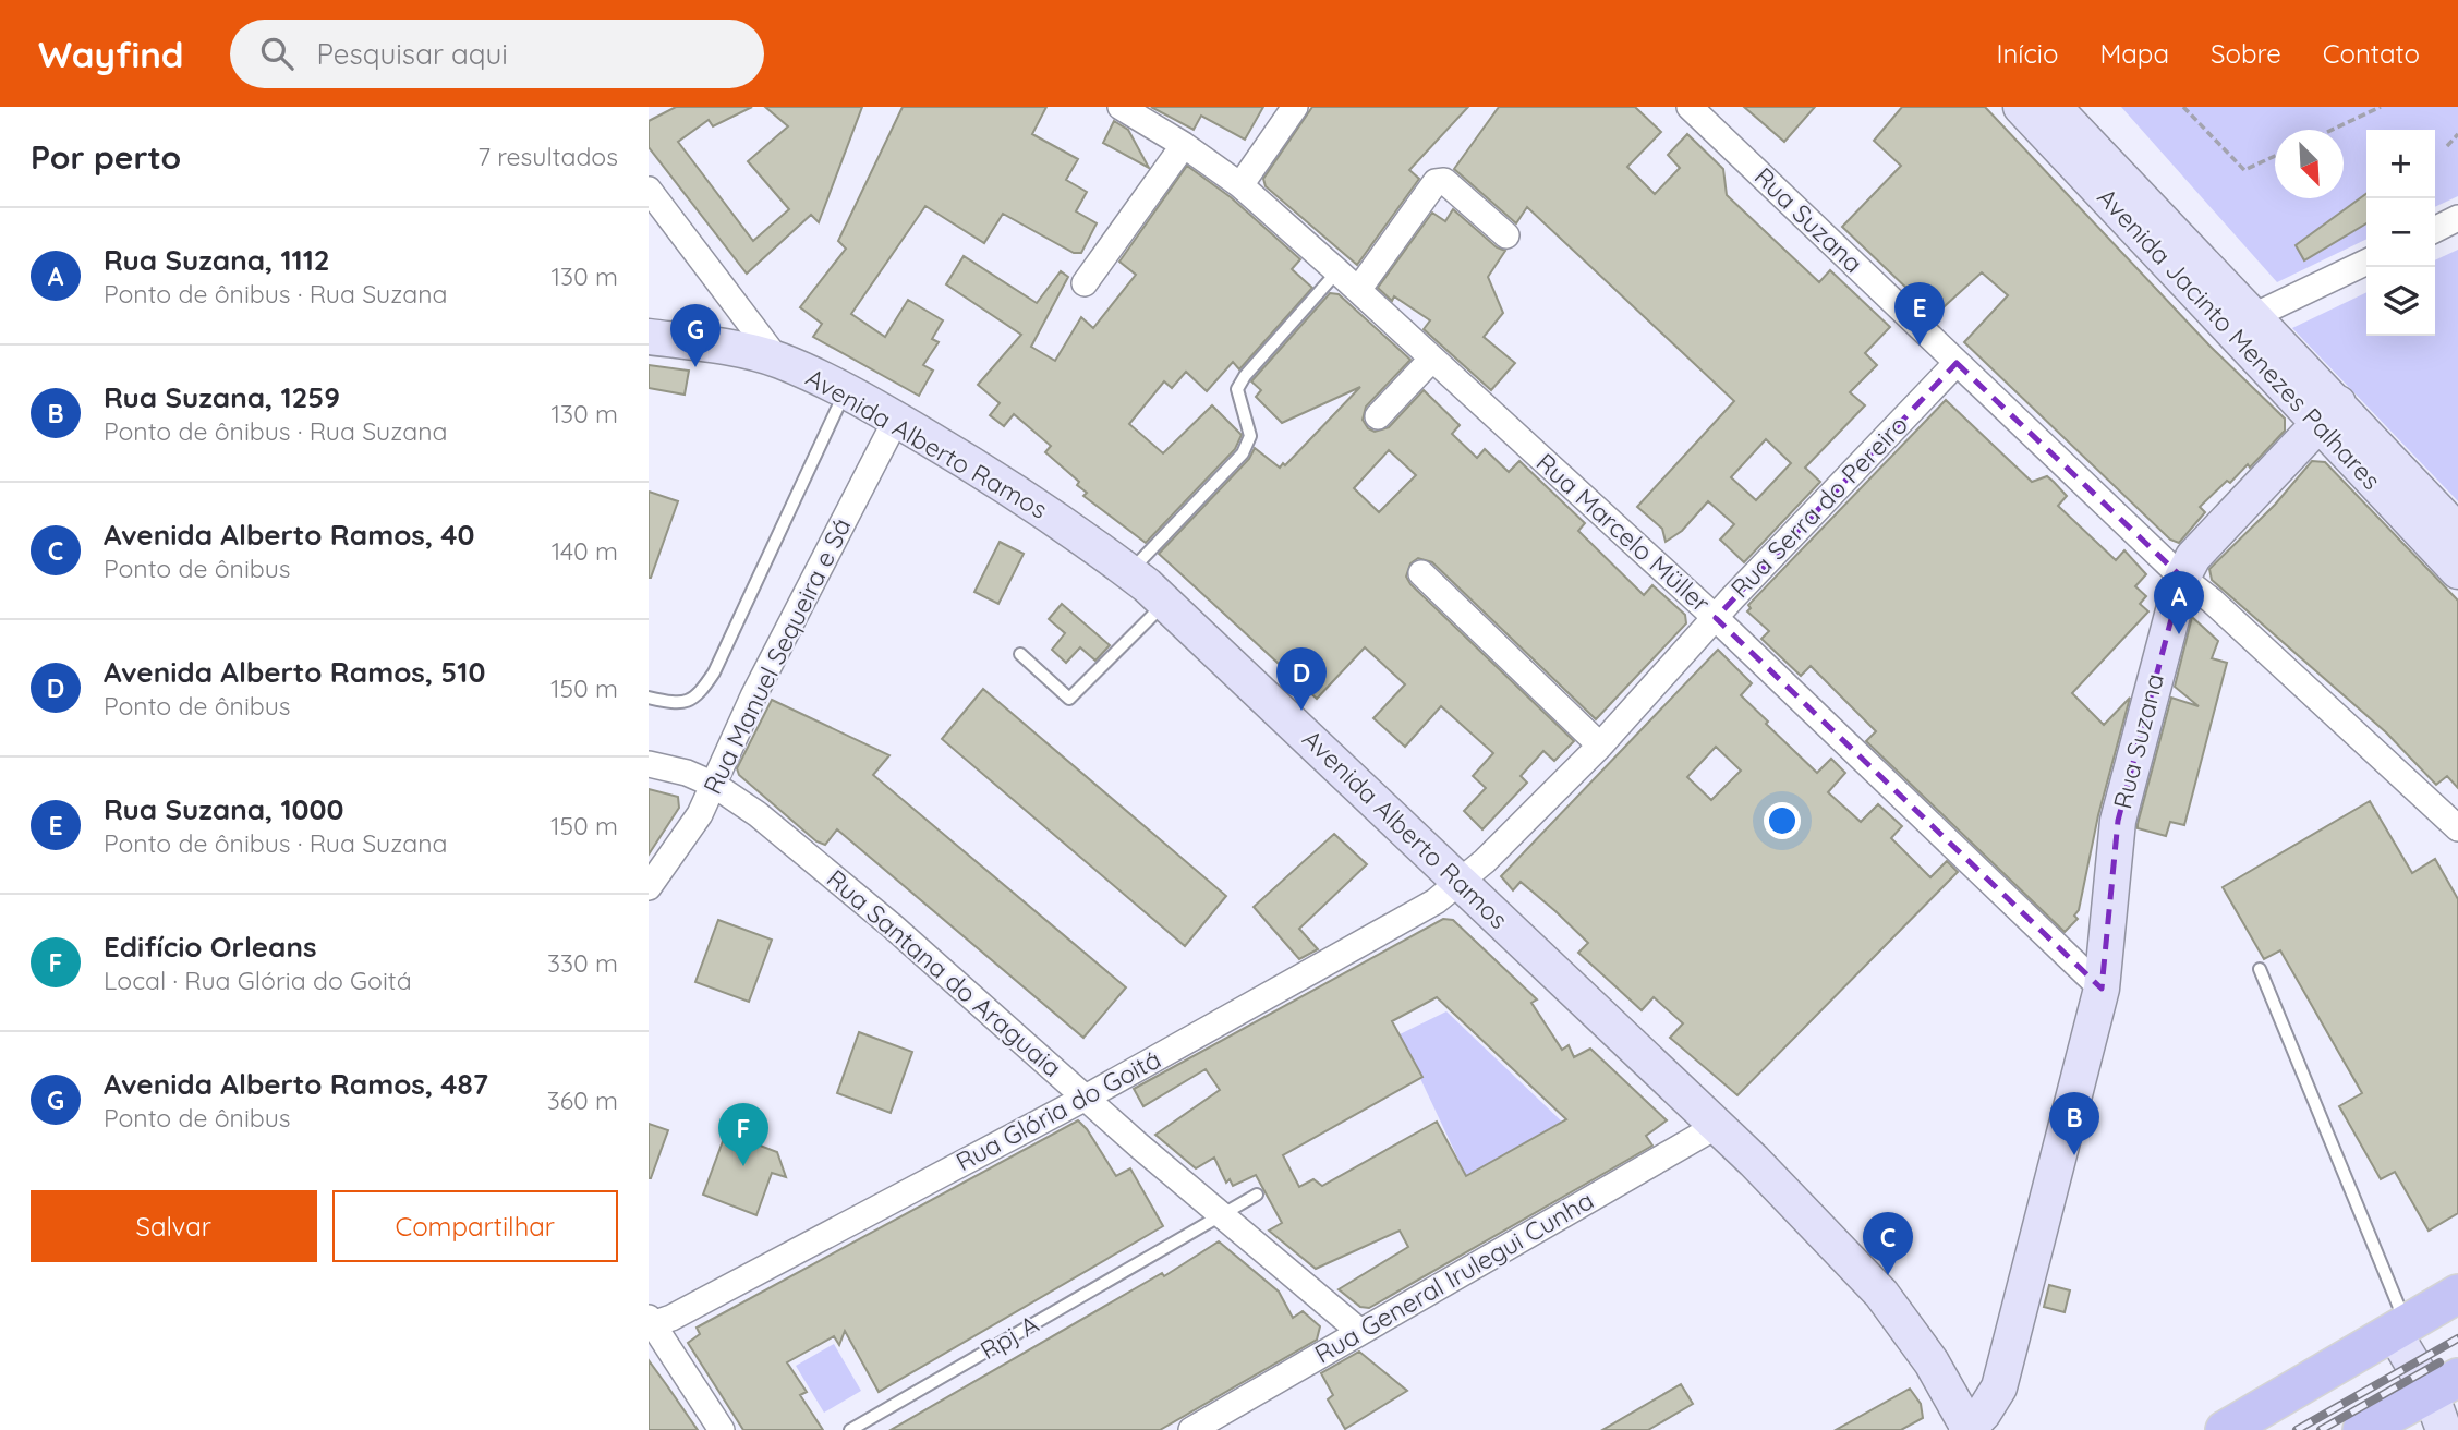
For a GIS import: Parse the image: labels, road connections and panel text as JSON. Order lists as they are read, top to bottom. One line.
{"streets":{"main road":["Rua Suzana","Avenida Jacinto Menezes Palhares","Avenida Alberto Ramos"],"street":["Rua Serra do Pereiro","Rua Marcelo Müller","Rua Manuel Sequeira e Sá","Rua Santana do Araguaia","Rua Glória do Goitá","Rua General Irulegui Cunha"],"lane":["Rpj A"]},"crossings":[["Rua Suzana","Avenida Alberto Ramos"],["Rua Suzana","Rua Serra do Pereiro"],["Rua Suzana","Rua Marcelo Müller"],["Avenida Alberto Ramos","Rua Serra do Pereiro"],["Avenida Alberto Ramos","Rua Manuel Sequeira e Sá"],["Avenida Alberto Ramos","Rua Glória do Goitá"],["Avenida Alberto Ramos","Rua General Irulegui Cunha"],["Rua Serra do Pereiro","Rua Marcelo Müller"],["Rua Serra do Pereiro","Rua Glória do Goitá"],["Rua Manuel Sequeira e Sá","Rua Santana do Araguaia"],["Rua Santana do Araguaia","Rua Glória do Goitá"],["Rua Santana do Araguaia","Rua General Irulegui Cunha"],["Rua Santana do Araguaia","Rpj A"]],"north":"bottom right","page":{"header":"Wayfind","search":"Pesquisar aqui","nav":["Início","Mapa","Sobre","Contato"],"heading":["Por perto","7 resultados"],"map_buttons":["+","−"],"list":[{"mark":"A","name":"Rua Suzana, 1112","note":"Ponto de ônibus · Rua Suzana","value":"130 m"},{"mark":"B","name":"Rua Suzana, 1259","note":"Ponto de ônibus · Rua Suzana","value":"130 m"},{"mark":"C","name":"Avenida Alberto Ramos, 40","note":"Ponto de ônibus","value":"140 m"},{"mark":"D","name":"Avenida Alberto Ramos, 510","note":"Ponto de ônibus","value":"150 m"},{"mark":"E","name":"Rua Suzana, 1000","note":"Ponto de ônibus · Rua Suzana","value":"150 m"},{"mark":"F","name":"Edifício Orleans","note":"Local · Rua Glória do Goitá","value":"330 m"},{"mark":"G","name":"Avenida Alberto Ramos, 487","note":"Ponto de ônibus","value":"360 m"}],"pins":["E","G","A","D","B","F","C"],"buttons":["Salvar","Compartilhar"]}}
